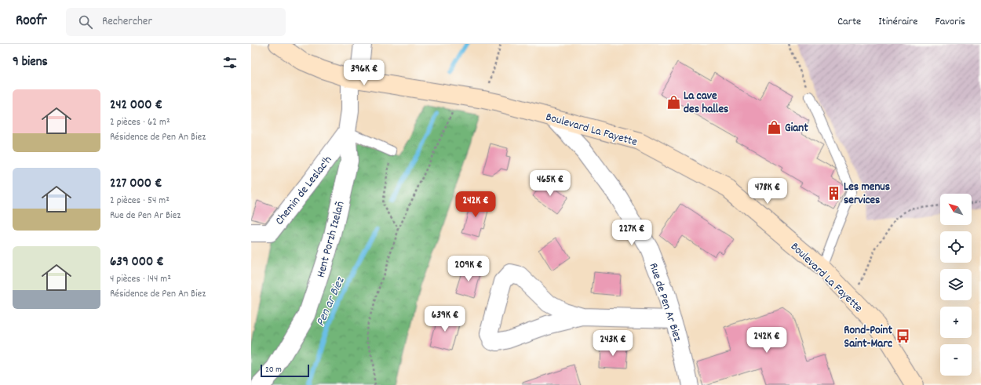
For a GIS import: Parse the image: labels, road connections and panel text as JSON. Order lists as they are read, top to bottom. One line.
{"streets":{"main road":["Boulevard La Fayette"],"street":["Chemin de Leslac'h","Hent Porzh Izelañ","Rue de Pen Ar Biez"]},"crossings":[["Boulevard La Fayette","Hent Porzh Izelañ"],["Boulevard La Fayette","Rue de Pen Ar Biez"],["Chemin de Leslac'h","Hent Porzh Izelañ"]],"water":["Pen ar Biez"],"places":{"shop":["La cave des halles","Giant"],"building":["Les menus services"],"bus stop":["Rond-Point Saint-Marc"]},"scale_bar":"20 m","north":"top left","page":{"header":"Roofr","search":"Rechercher","nav":["Carte","Itinéraire","Favoris"],"heading":"9 biens","price":["396K €","465K €","478K €","242K €","227K €","209K €","639K €","242K €","243K €"],"list":[{"name":"242 000 €","note":"2 pièces · 62 m² · Résidence de Pen An Biez"},{"name":"227 000 €","note":"2 pièces · 54 m² · Rue de Pen Ar Biez"},{"name":"639 000 €","note":"4 pièces · 144 m² · Résidence de Pen An Biez"}],"map_buttons":["+","−"],"scale":"20 m"}}
